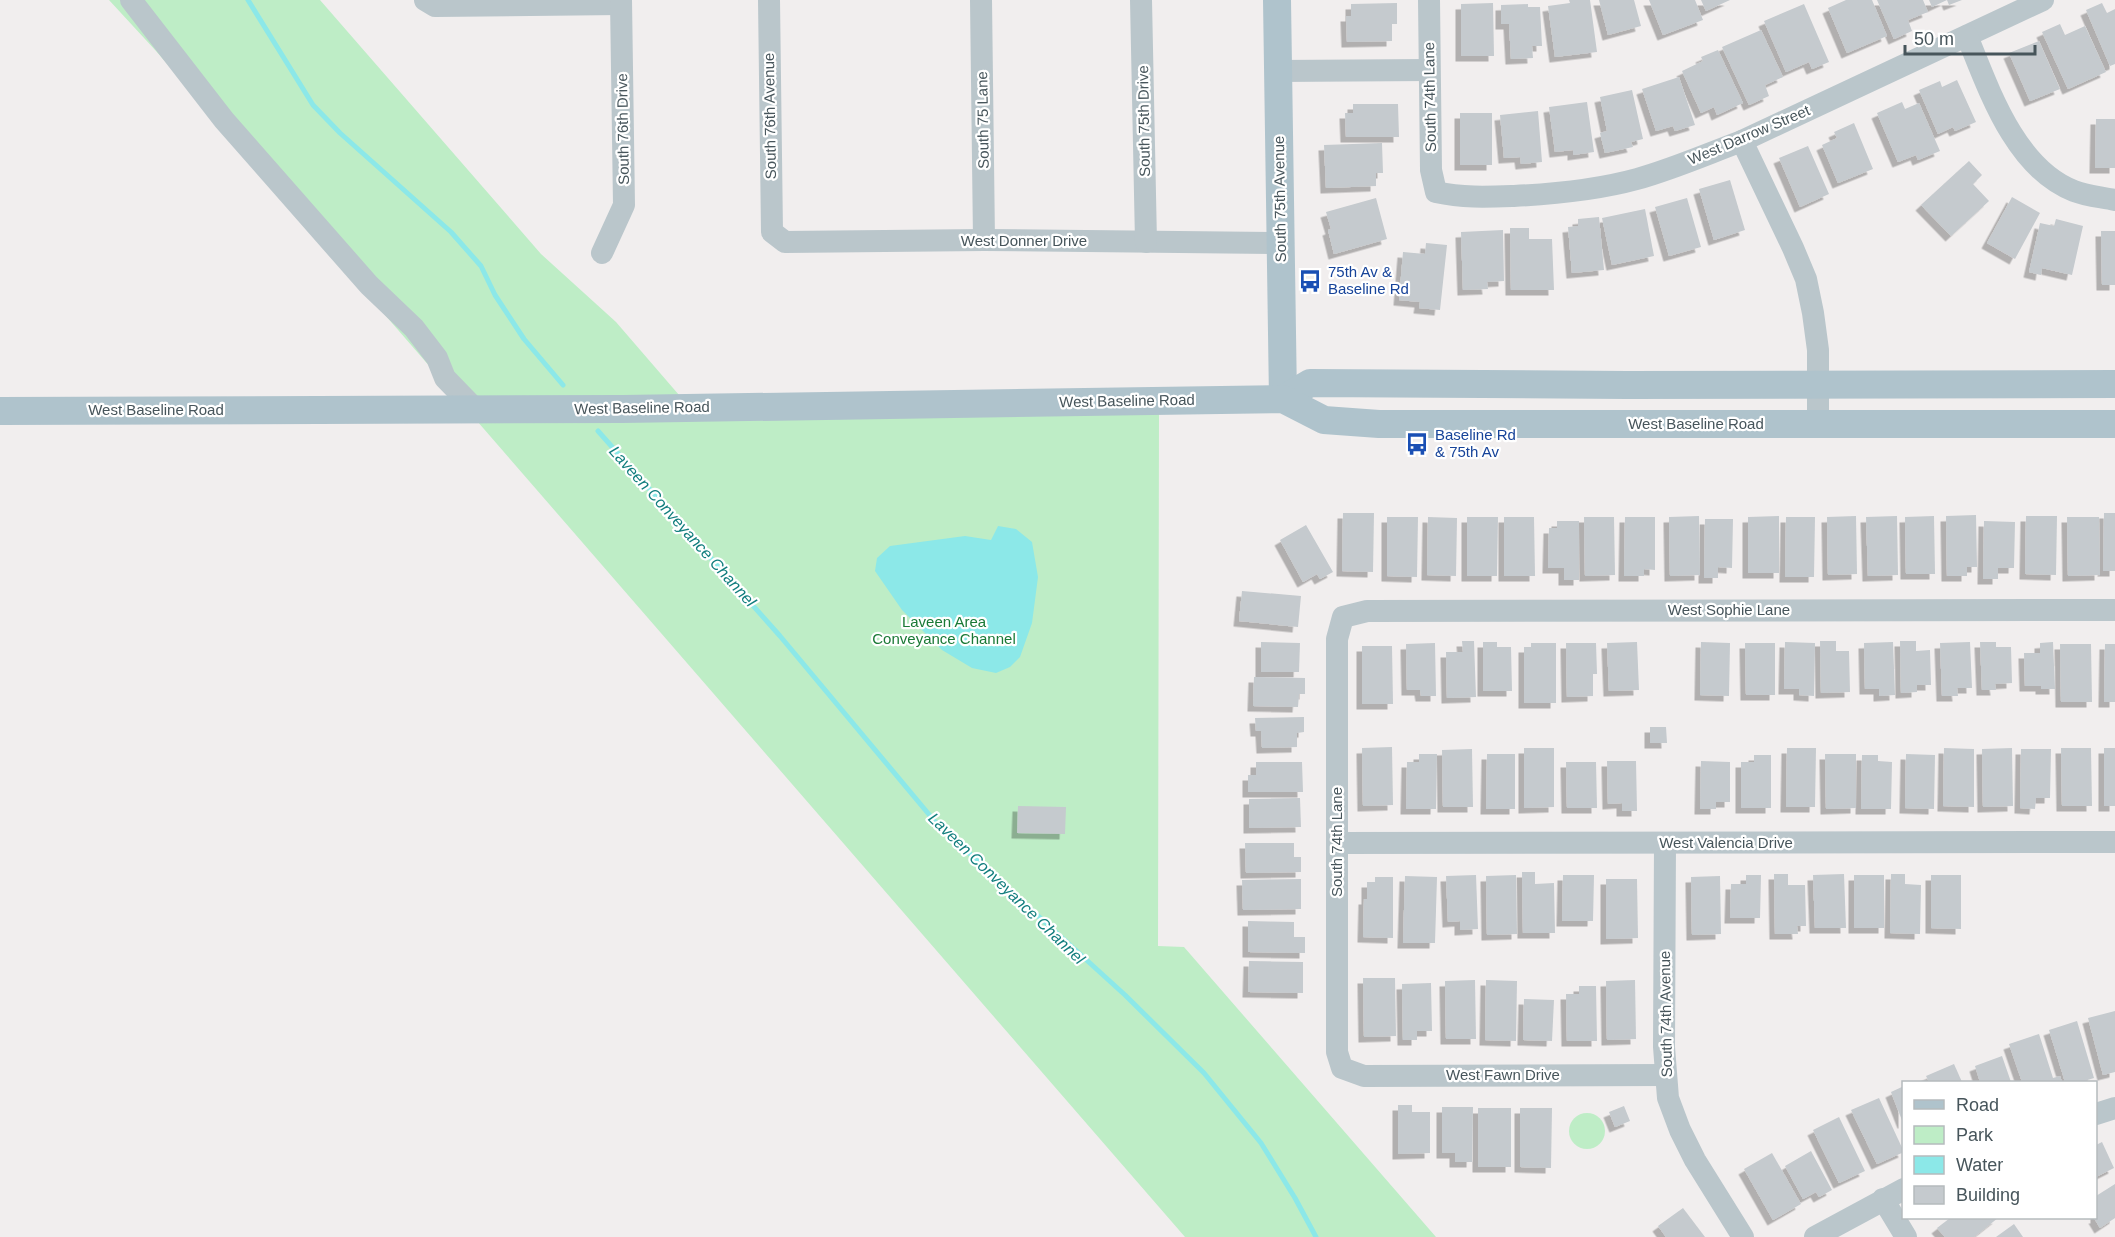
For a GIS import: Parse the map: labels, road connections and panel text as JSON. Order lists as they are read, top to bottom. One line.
{"streets":{"main road":["South 75th Avenue","West Baseline Road"],"street":["South 74th Lane","South 76th Avenue","South 75 Lane","South 75th Drive","South 76th Drive","West Darrow Street","West Donner Drive","West Sophie Lane","West Valencia Drive","South 74th Avenue","West Fawn Drive"]},"crossings":[["South 74th Lane","West Darrow Street"],["South 74th Lane","West Sophie Lane"],["South 74th Lane","West Valencia Drive"],["South 74th Lane","West Fawn Drive"],["South 76th Avenue","West Donner Drive"],["South 75 Lane","West Donner Drive"],["South 75th Drive","West Donner Drive"],["South 75th Avenue","West Donner Drive"],["South 75th Avenue","West Baseline Road"],["West Valencia Drive","South 74th Avenue"],["South 74th Avenue","West Fawn Drive"]],"water":["Laveen Conveyance Channel"],"parks":["Laveen Area Conveyance Channel"],"places":{"bus stop":["75th Av & Baseline Rd","Baseline Rd & 75th Av"]},"legend":["Road","Park","Water","Building"],"scale_bar":"50 m"}
